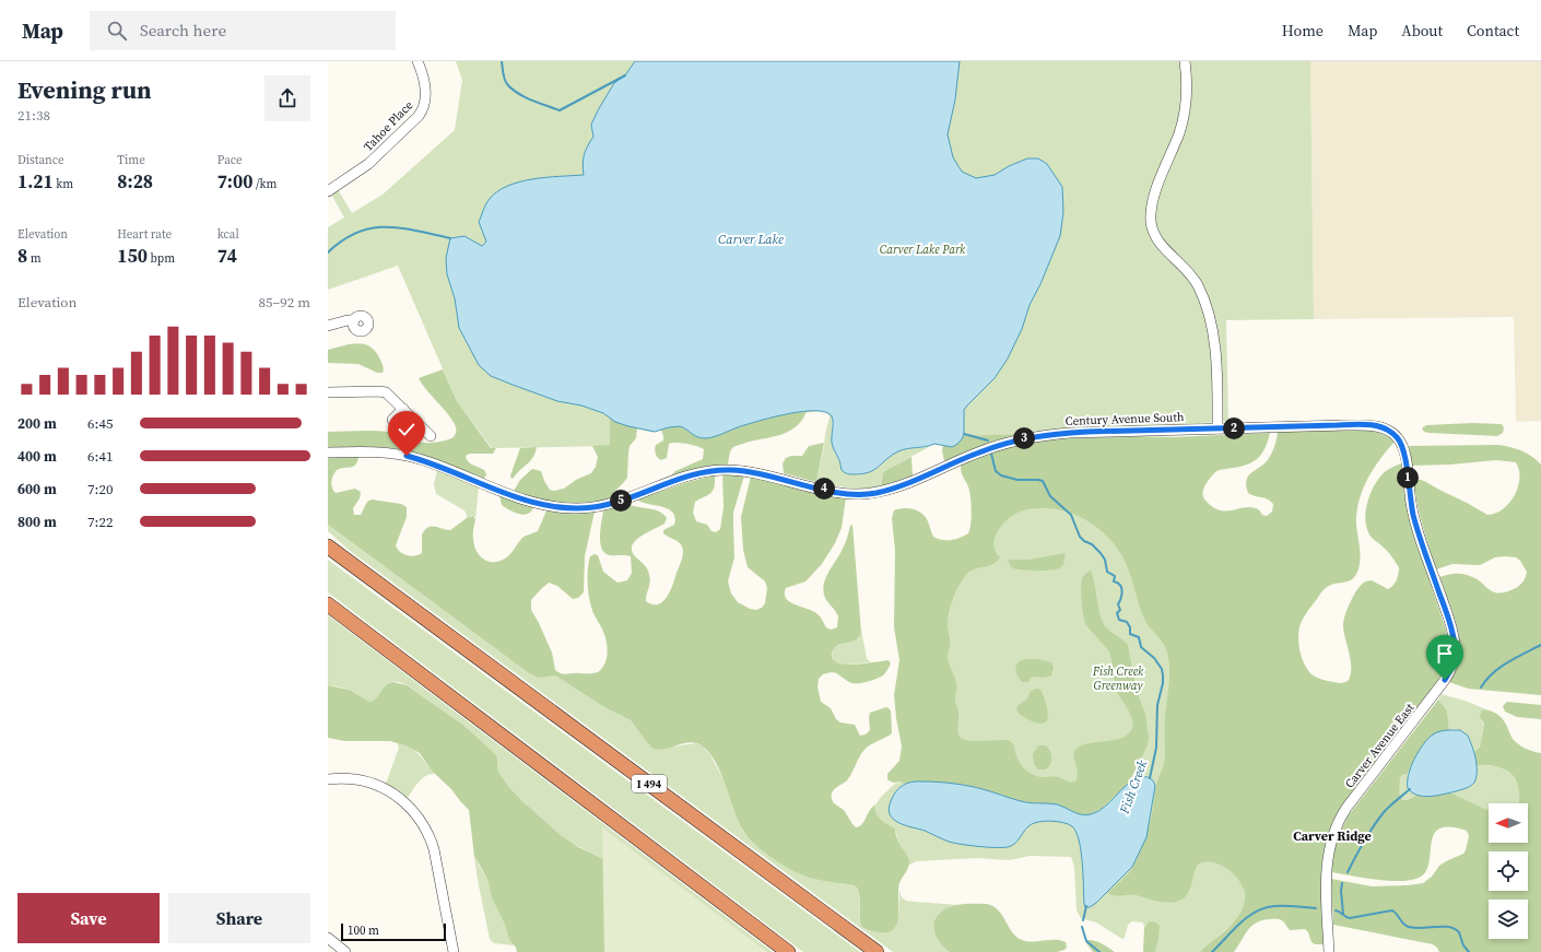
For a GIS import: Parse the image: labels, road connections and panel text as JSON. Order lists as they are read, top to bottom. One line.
{"streets":{"highway":["I 494"],"street":["Tahoe Place","Century Avenue South","Carver Avenue East"]},"crossings":[["Century Avenue South","Carver Avenue East"]],"districts":["Carver Ridge"],"water":["Carver Lake","Fish Creek"],"parks":["Carver Lake Park","Fish Creek Greenway"],"scale_bar":"100 m","north":"left","page":{"header":"Map","search":"Search here","nav":["Home","Map","About","Contact"],"heading":["Evening run","21:38"],"stats":[["Distance","1.21 km"],["Time","8:28"],["Pace","7:00 /km"],["Elevation","8 m"],["Heart rate","150 bpm"],["kcal","74"]],"chart":["Elevation","85–92 m"],"list":[{"name":"200 m","note":"6:45"},{"name":"400 m","note":"6:41"},{"name":"600 m","note":"7:20"},{"name":"800 m","note":"7:22"}],"pins":["2","3","1","4","5"],"buttons":["Save","Share"],"scale":"100 m"}}
